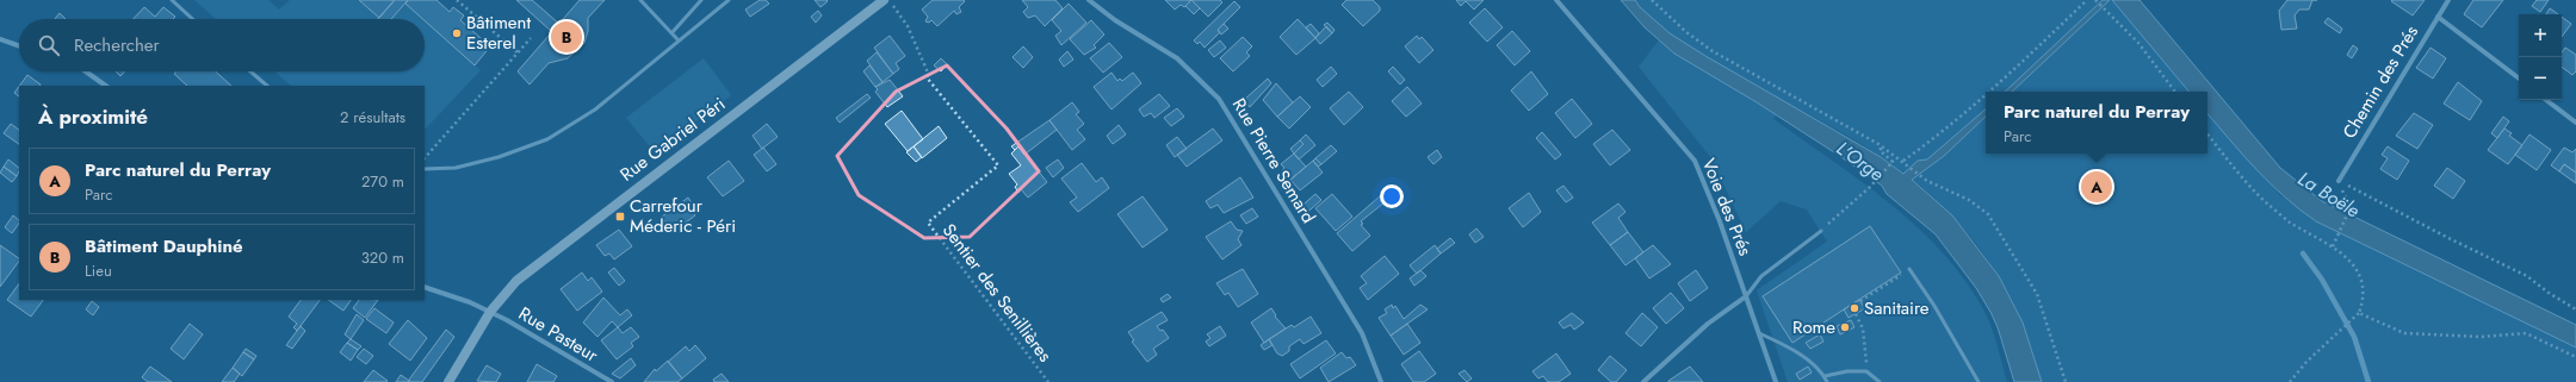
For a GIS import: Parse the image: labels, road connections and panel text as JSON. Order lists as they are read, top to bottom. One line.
{"streets":{"main road":["Rue Gabriel Péri"],"street":["Chemin des Prés","Rue Pierre Semard","Voie des Prés","Rue Pasteur"],"path":["Sentier des Senillières"]},"crossings":[["Rue Gabriel Péri","Rue Pasteur"]],"water":["L'Orge","La Boële"],"places":{"other":["Bâtiment Esterel","Sanitaire","Rome"],"transit":["Carrefour Méderic - Péri"]},"page":{"map_buttons":["+","−"],"pins":["B","A"],"search":"Rechercher","heading":["À proximité","2 résultats"],"popup":["Parc naturel du Perray","Parc"],"list":[{"mark":"A","name":"Parc naturel du Perray","note":"Parc","value":"270 m"},{"mark":"B","name":"Bâtiment Dauphiné","note":"Lieu","value":"320 m"}]}}
